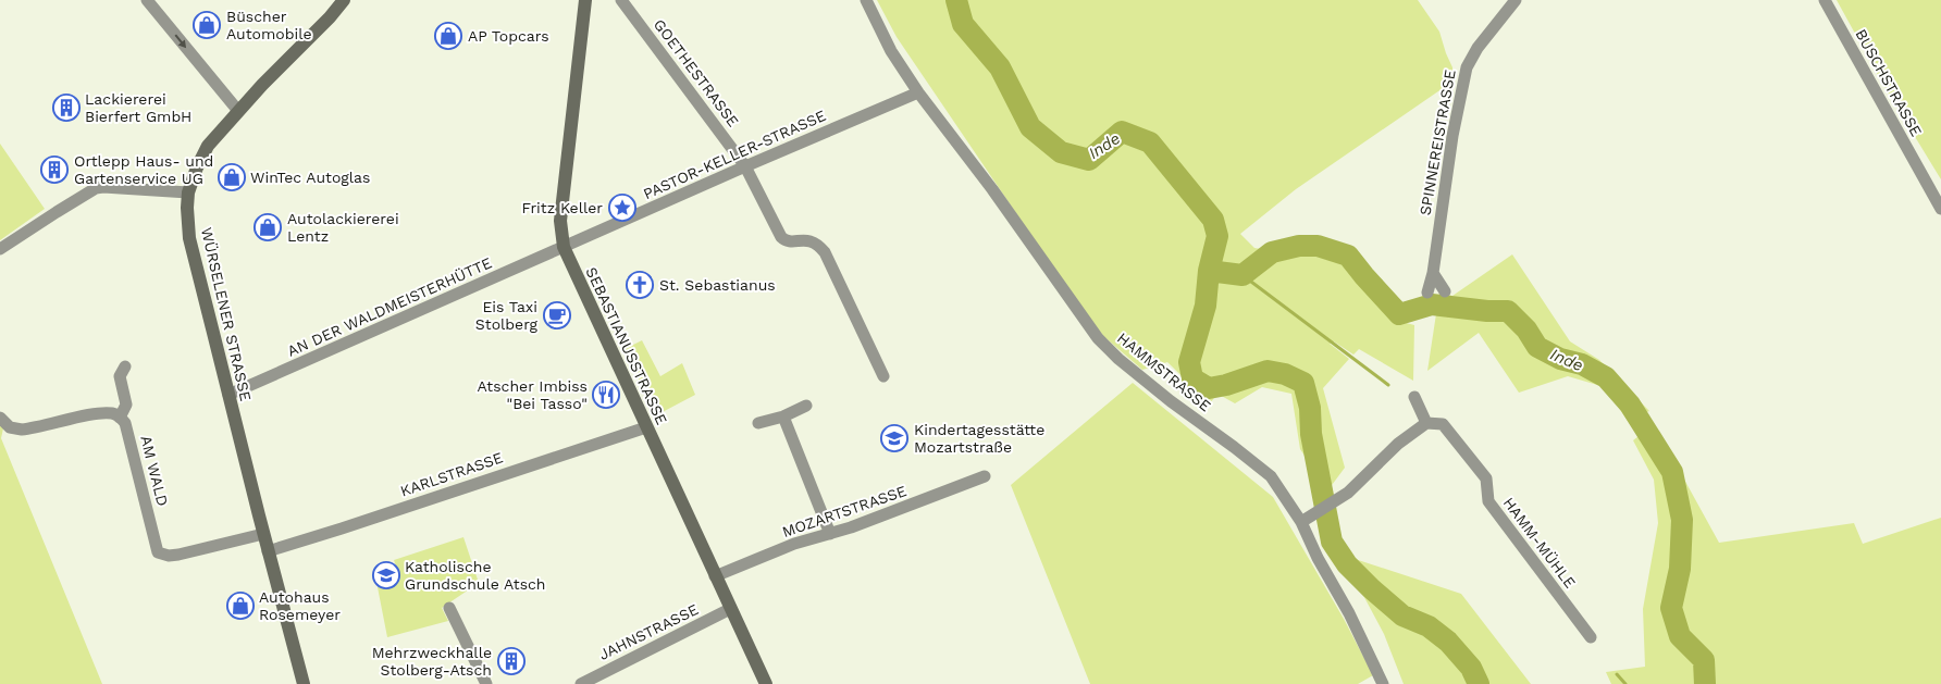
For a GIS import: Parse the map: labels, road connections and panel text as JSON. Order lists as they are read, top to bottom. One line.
{"streets":{"main road":["WÜRSELENER STRASSE","SEBASTIANUSSTRASSE"],"street":["GOETHESTRASSE","BUSCHSTRASSE","SPINNEREISTRASSE","PASTOR-KELLER-STRASSE","AN DER WALDMEISTERHÜTTE","HAMMSTRASSE","AM WALD","KARLSTRASSE","MOZARTSTRASSE","HAMM-MÜHLE","JAHNSTRASSE"]},"crossings":[["GOETHESTRASSE","PASTOR-KELLER-STRASSE"],["PASTOR-KELLER-STRASSE","AN DER WALDMEISTERHÜTTE"],["PASTOR-KELLER-STRASSE","SEBASTIANUSSTRASSE"],["PASTOR-KELLER-STRASSE","HAMMSTRASSE"],["AN DER WALDMEISTERHÜTTE","WÜRSELENER STRASSE"],["AN DER WALDMEISTERHÜTTE","SEBASTIANUSSTRASSE"],["WÜRSELENER STRASSE","AM WALD"],["WÜRSELENER STRASSE","KARLSTRASSE"],["SEBASTIANUSSTRASSE","KARLSTRASSE"],["SEBASTIANUSSTRASSE","MOZARTSTRASSE"],["SEBASTIANUSSTRASSE","JAHNSTRASSE"]],"water":["Inde"],"places":{"shop":["Büscher Automobile","AP Topcars","WinTec Autoglas","Autolackiererei Lentz","Autohaus Rosemeyer"],"building":["Lackiererei Bierfert GmbH","Ortlepp Haus- und Gartenservice UG","Mehrzweckhalle Stolberg-Atsch"],"place":["Fritz Keller"],"church":["St. Sebastianus"],"cafe":["Eis Taxi Stolberg"],"restaurant":["Atscher Imbiss \"Bei Tasso\""],"school or university":["Kindertagesstätte Mozartstraße","Katholische Grundschule Atsch"]}}
